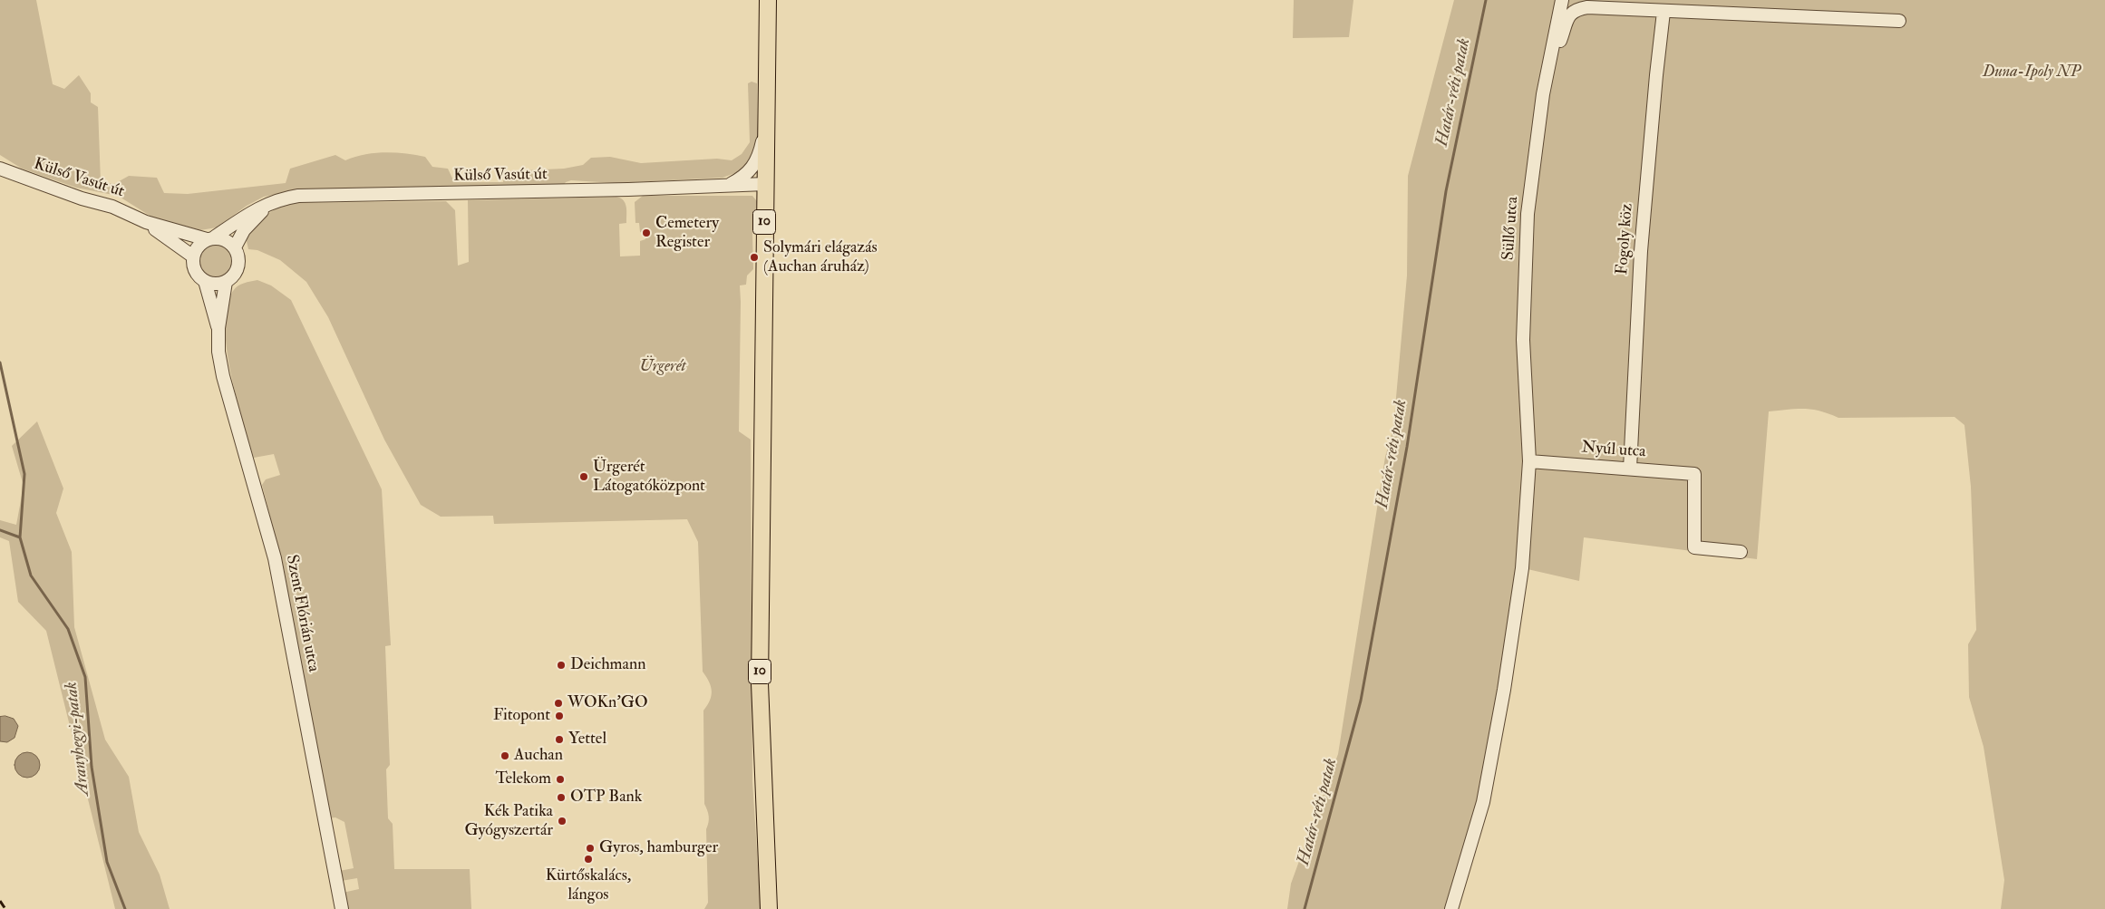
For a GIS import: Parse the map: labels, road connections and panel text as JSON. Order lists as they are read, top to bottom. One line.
{"streets":{"main road":["10"],"street":["Külső Vasút út","Süllő utca","Fogoly köz","Nyúl utca","Szent Flórián utca"]},"crossings":[["Külső Vasút út","10"],["Külső Vasút út","Szent Flórián utca"],["Süllő utca","Nyúl utca"],["Fogoly köz","Nyúl utca"]],"water":["Határ-réti patak","Aranyhegyi-patak"],"parks":["Duna-Ipoly NP","Ürgerét"],"places":["Cemetery Register","Solymári elágazás (Auchan áruház)","Ürgerét Látogatóközpont","Deichmann","WOKn'GO","Fitopont","Yettel","Auchan","Telekom","OTP Bank","Kék Patika Gyógyszertár","Gyros, hamburger","Kürtőskalács, lángos"]}
